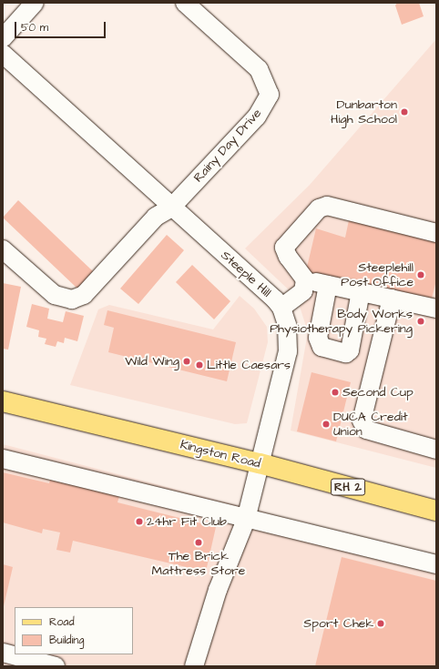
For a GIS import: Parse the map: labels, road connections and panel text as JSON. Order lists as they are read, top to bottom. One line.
{"streets":{"main road":["Kingston Road","RH 2"],"street":["Rainy Day Drive","Steeple Hill"]},"crossings":[["Rainy Day Drive","Steeple Hill"],["Steeple Hill","Kingston Road"]],"places":["Dunbarton High School","Steeplehill Post Office","Body Works Physiotherapy Pickering","Wild Wing","Little Caesars","Second Cup","DUCA Credit Union","24hr Fit Club","The Brick Mattress Store","Sport Chek"],"legend":["Road","Building"],"scale_bar":"50 m"}
